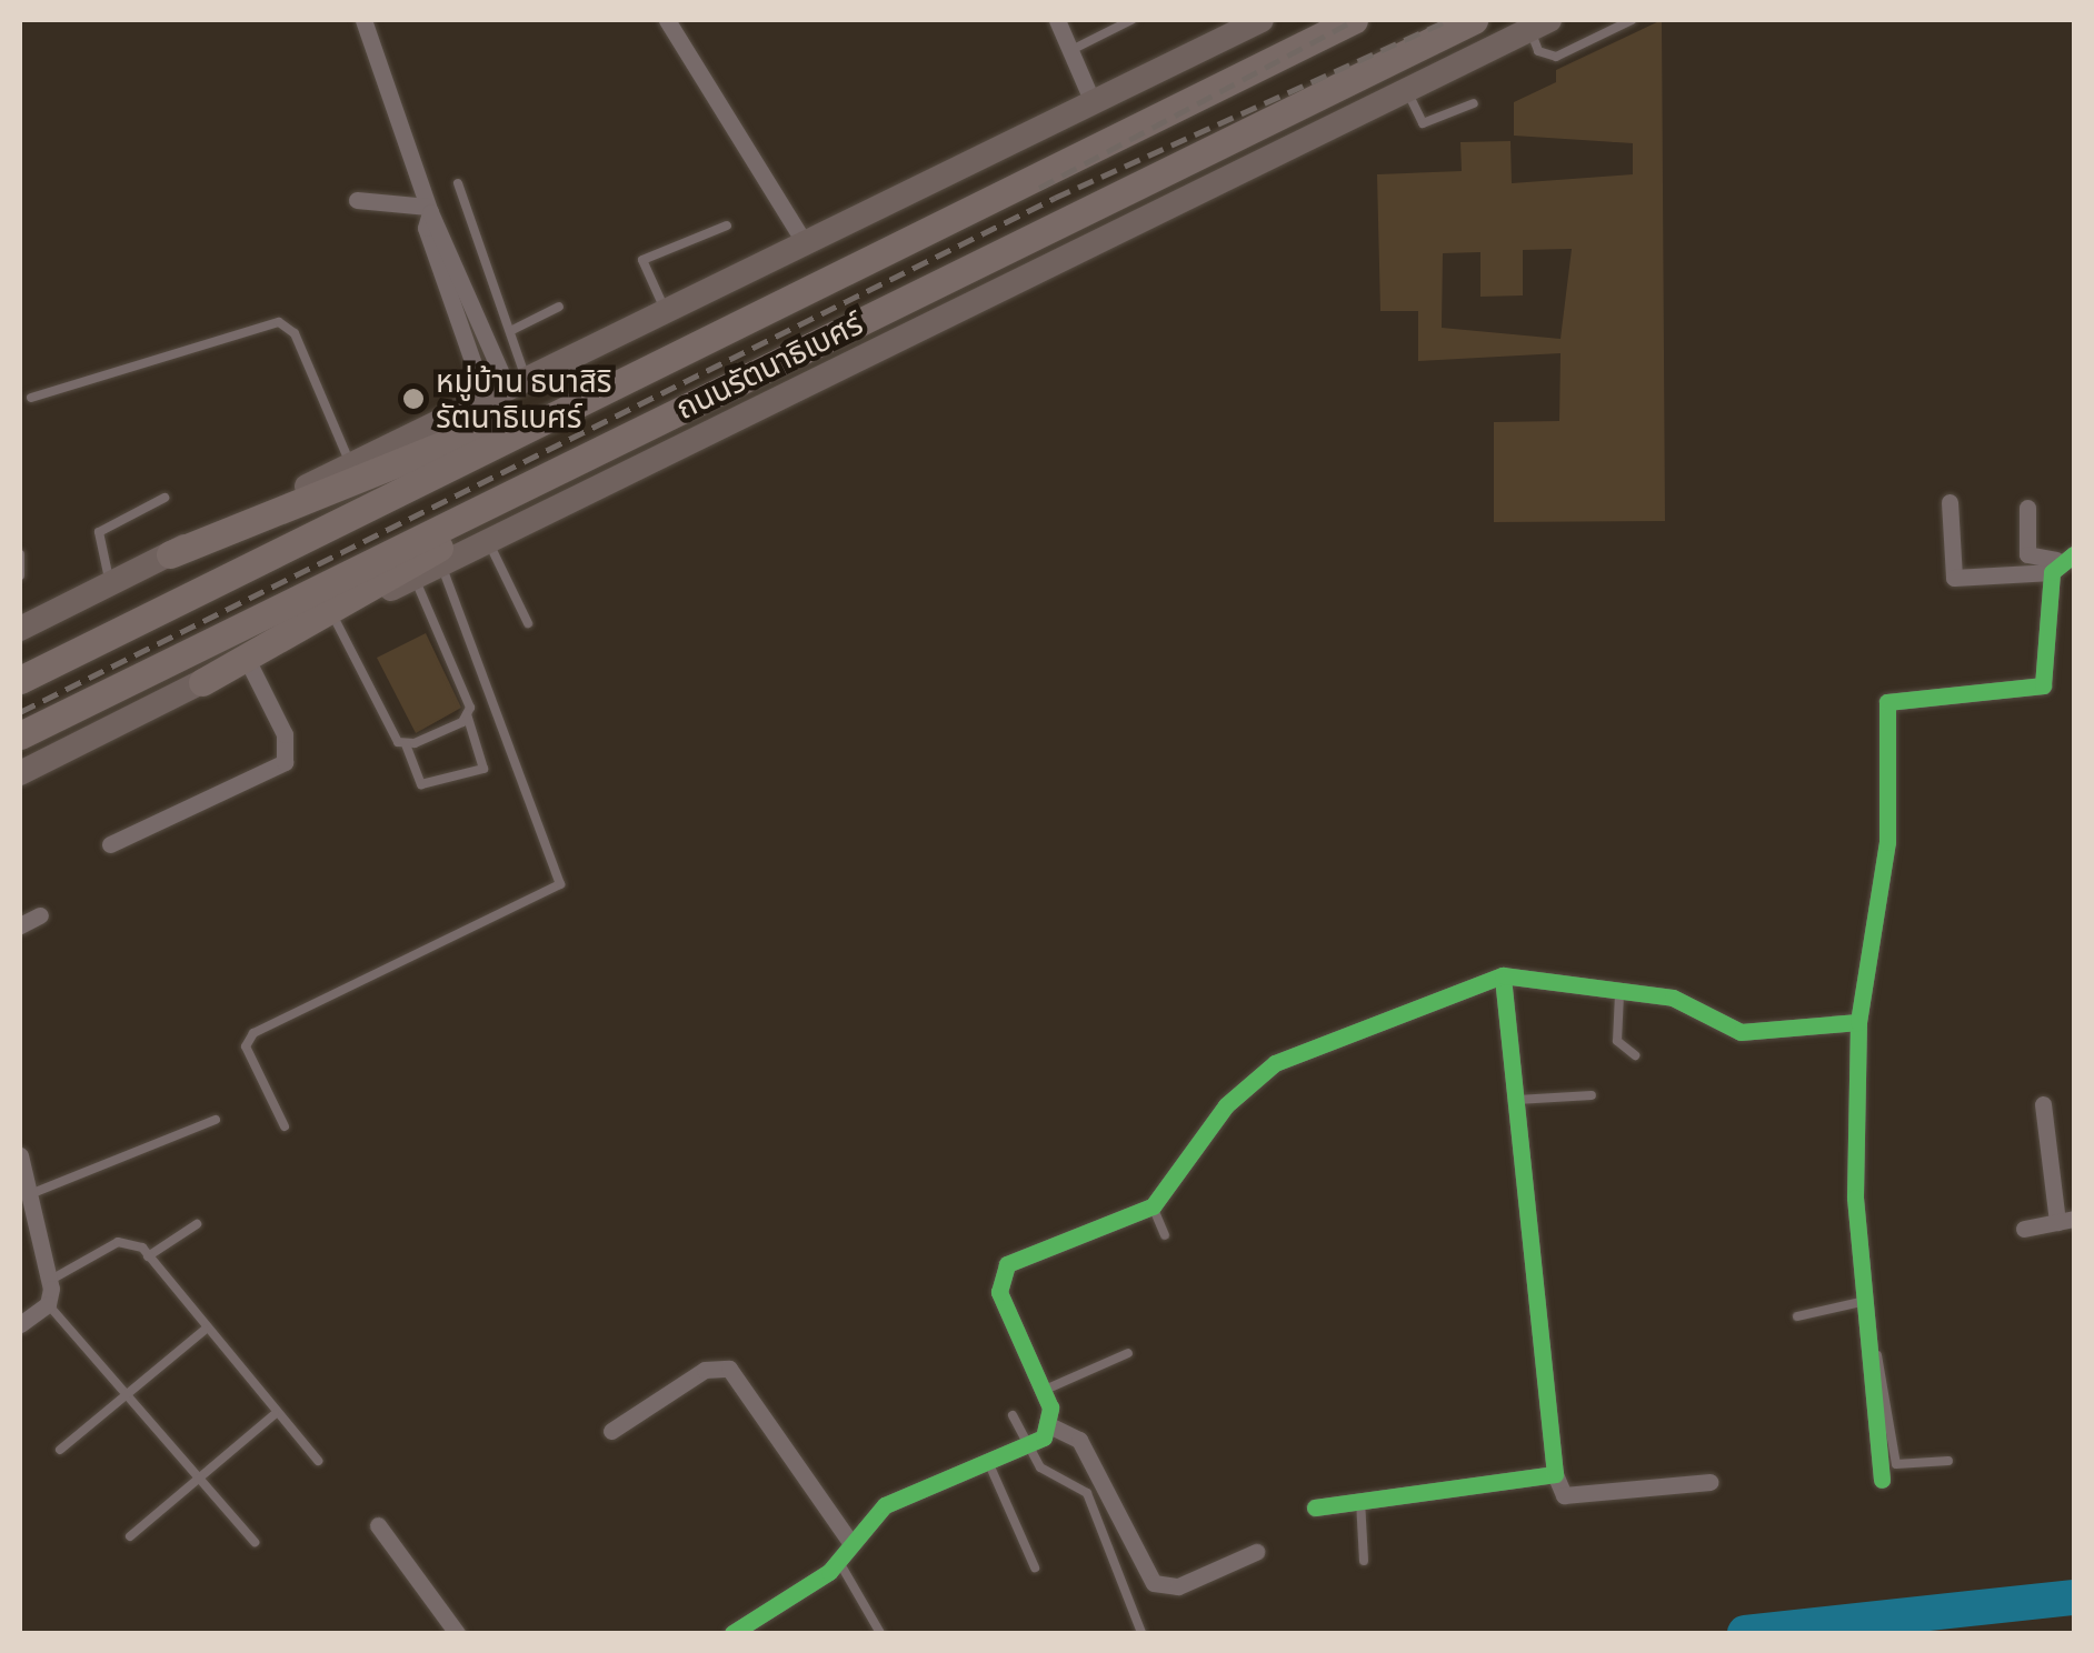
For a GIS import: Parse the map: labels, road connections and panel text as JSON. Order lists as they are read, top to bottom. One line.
{"streets":{"main road":["ถนนรัตนาธิเบศร์"]},"places":["หมู่บ้าน ธนาสิริ รัตนาธิเบศร์"]}
